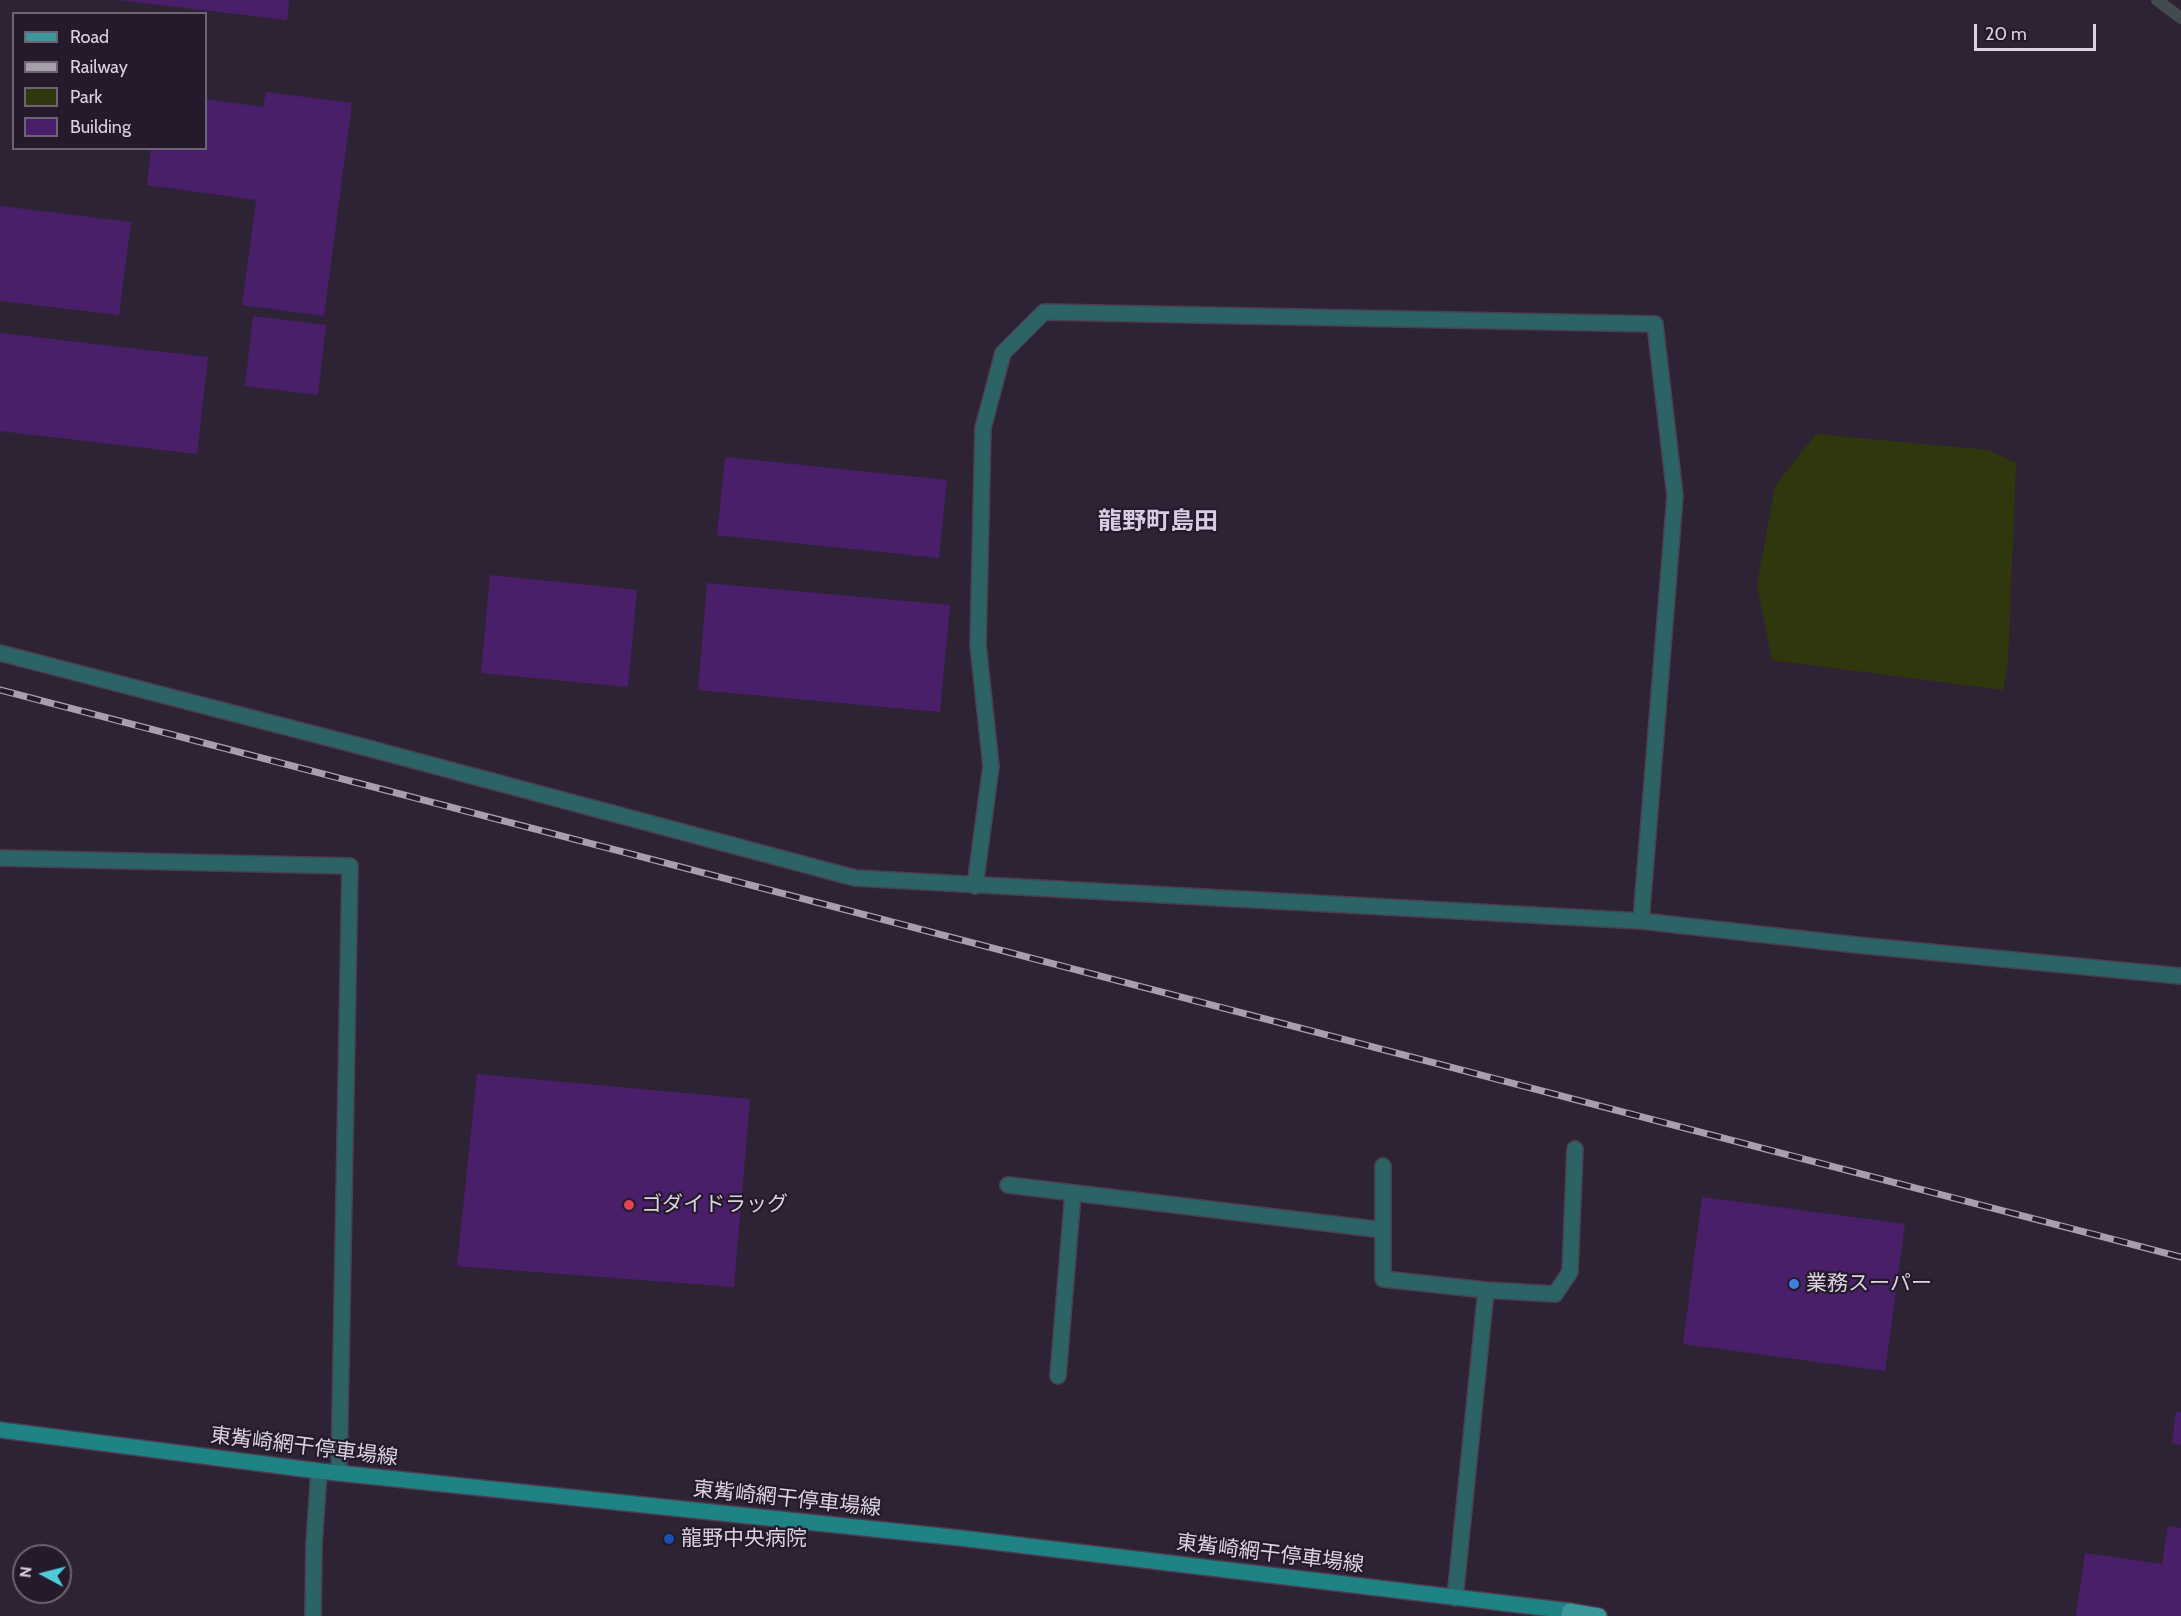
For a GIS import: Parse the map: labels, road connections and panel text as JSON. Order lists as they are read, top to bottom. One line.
{"streets":{"main road":["東觜崎網干停車場線"]},"districts":["龍野町島田"],"places":["ゴダイドラッグ","業務スーパー","龍野中央病院"],"legend":["Road","Railway","Park","Building"],"scale_bar":"20 m","north":"left"}
